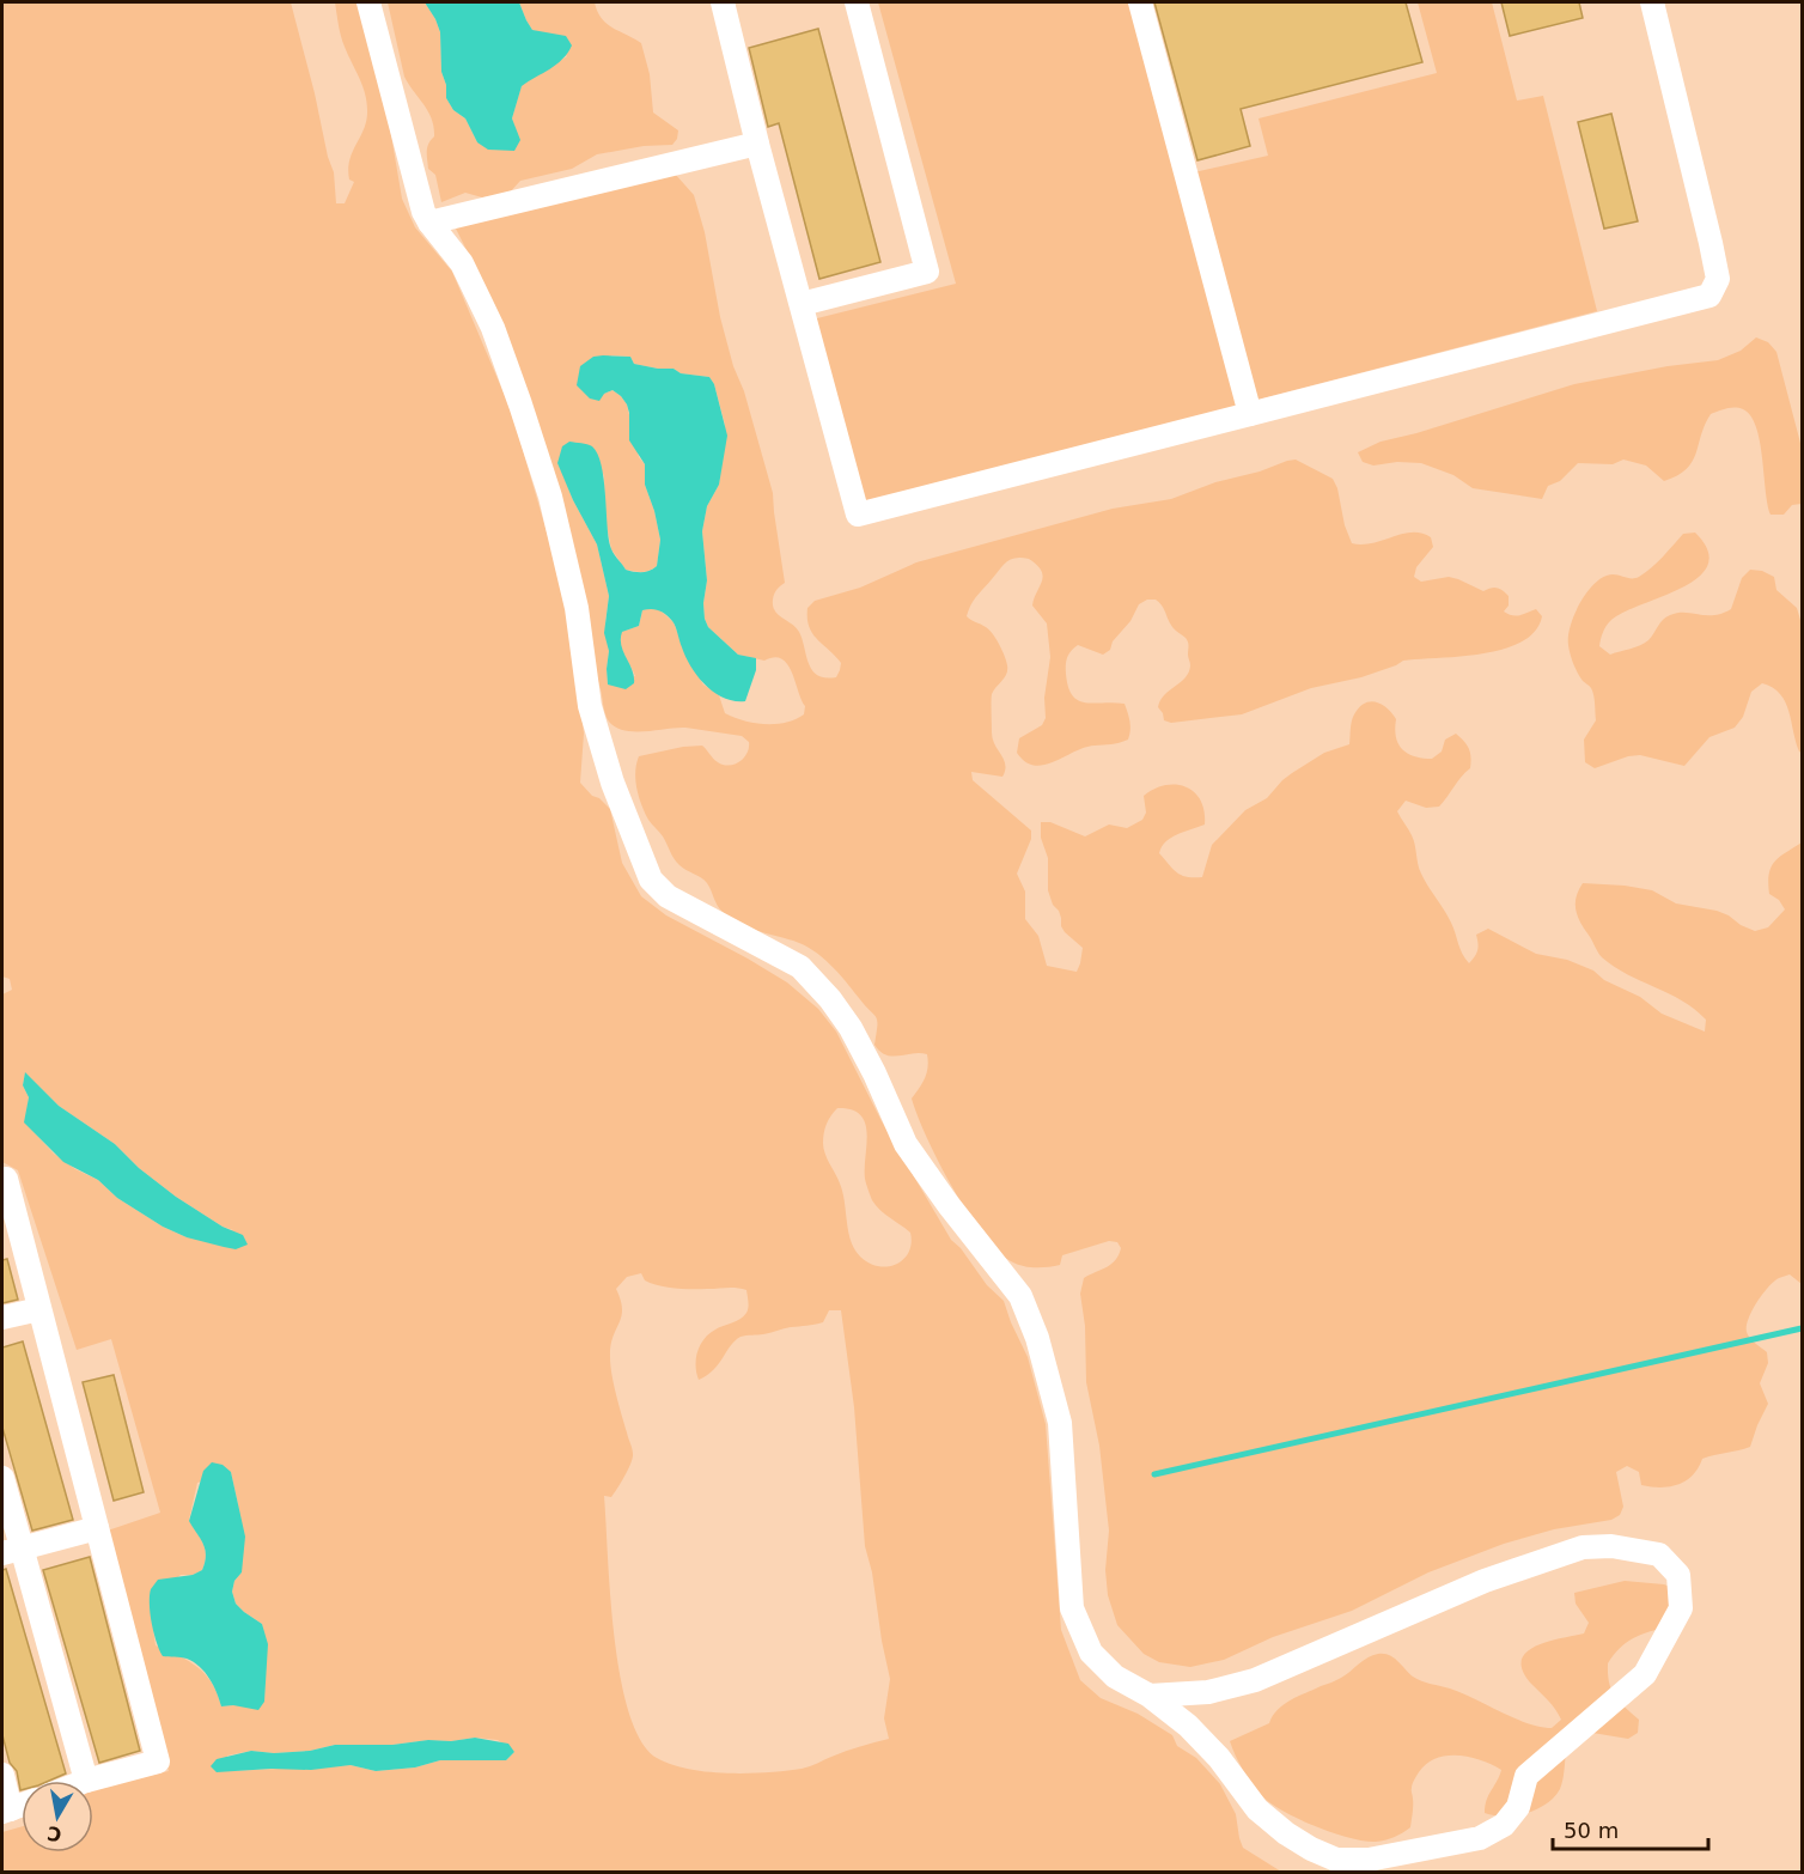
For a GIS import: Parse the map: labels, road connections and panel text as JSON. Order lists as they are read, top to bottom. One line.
{"scale_bar":"50 m","north":"bottom"}
